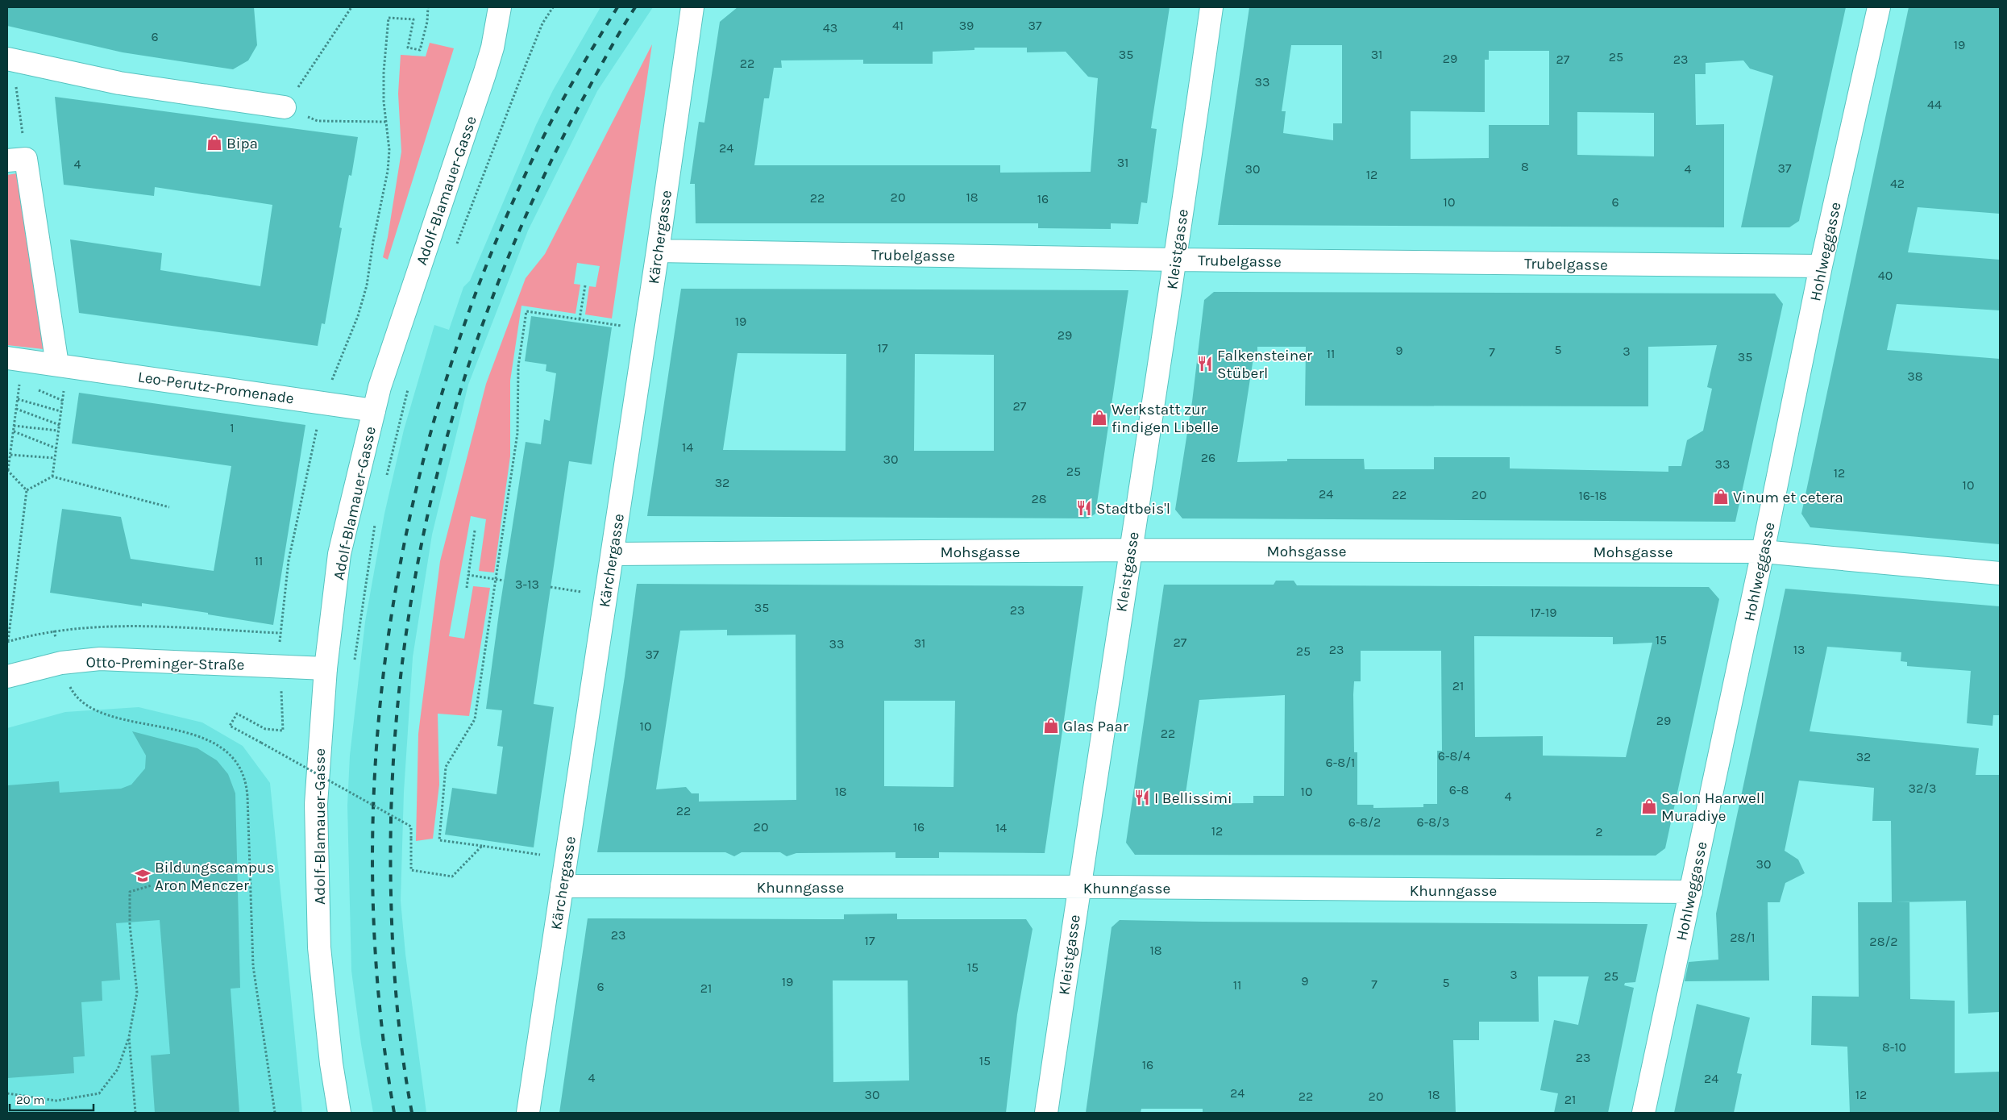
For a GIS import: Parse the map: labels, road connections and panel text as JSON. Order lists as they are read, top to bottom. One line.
{"streets":{"street":["Adolf-Blamauer-Gasse","Kärchergasse","Kleistgasse","Hohlweggasse","Trubelgasse","Leo-Perutz-Promenade","Mohsgasse","Otto-Preminger-Straße","Khunngasse"]},"crossings":[["Adolf-Blamauer-Gasse","Leo-Perutz-Promenade"],["Adolf-Blamauer-Gasse","Otto-Preminger-Straße"],["Kärchergasse","Trubelgasse"],["Kärchergasse","Mohsgasse"],["Kärchergasse","Khunngasse"],["Kleistgasse","Trubelgasse"],["Kleistgasse","Mohsgasse"],["Kleistgasse","Khunngasse"],["Hohlweggasse","Trubelgasse"],["Hohlweggasse","Mohsgasse"],["Hohlweggasse","Khunngasse"]],"places":{"shop":["Bipa","Werkstatt zur findigen Libelle","Vinum et cetera","Glas Paar","Salon Haarwell Muradiye"],"restaurant":["Falkensteiner Stüberl","Stadtbeis'l","I Bellissimi"],"school or university":["Bildungscampus Aron Menczer"]},"house_numbers":["41","39","37","43","6","19","35","31","25","29","27","23","22","33","44","24","31","4","8","37","30","4","12","42","20","18","22","16","10","6","40","19","29","17","5","9","3","7","11","35","38","27","1","14","26","30","33","25","12","32","10","24","22","20","16-18","28","11","3-13","35","23","17-19","15","27","31","33","23","13","25","37","21","29","10","22","6-8/4","32","6-8/1","32/3","6-8","18","10","4","22","6-8/2","6-8/3","20","16","14","12","2","30","23","28/1","17","28/2","18","15","3","25","9","19","5","7","11","6","21","8-10","23","15","16","4","24","24","30","18","12","22","20","21"],"scale_bar":"20 m"}
